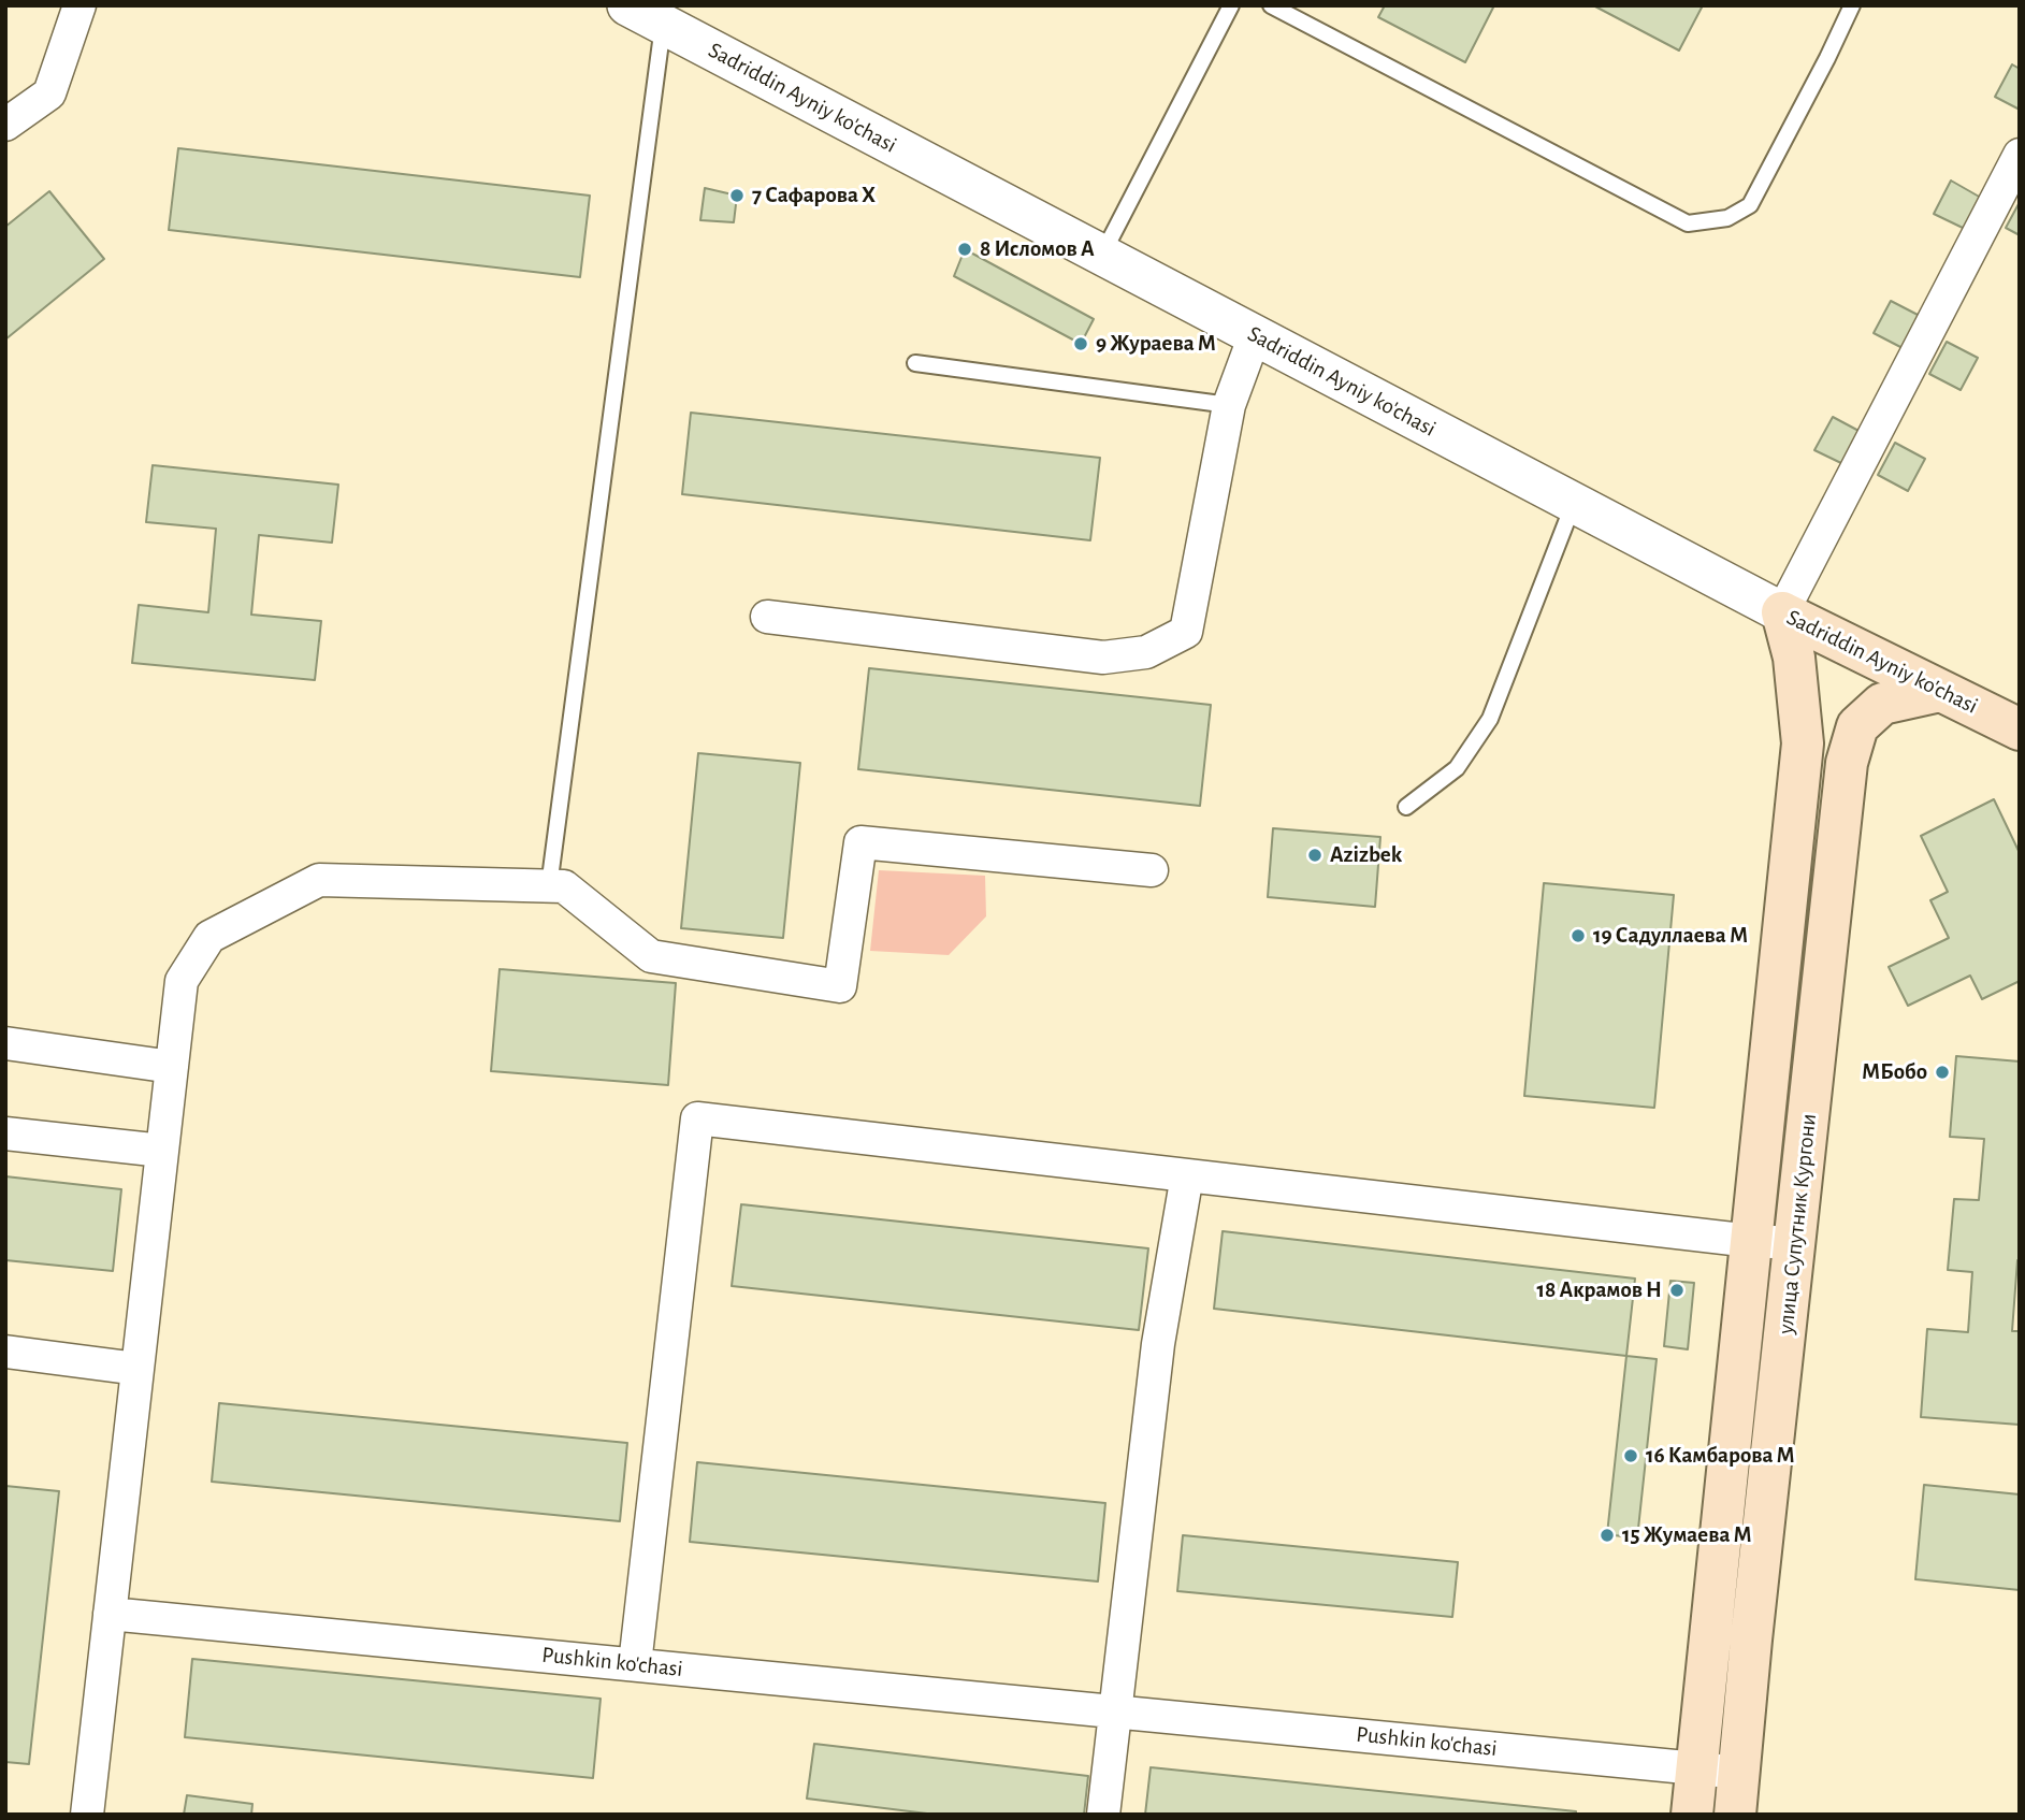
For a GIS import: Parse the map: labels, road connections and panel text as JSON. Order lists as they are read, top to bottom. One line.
{"streets":{"main road":["Sadriddin Ayniy ko'chasi","улица Супутник Кургони"],"street":["Pushkin ko'chasi"]},"crossings":[["Sadriddin Ayniy ko'chasi","улица Супутник Кургони"],["улица Супутник Кургони","Pushkin ko'chasi"]],"places":["7 Сафарова Х","8 Исломов А","9 Жураева М","Azizbek","19 Садуллаева М","МБобо","18 Акрамов Н","16 Камбарова М","15 Жумаева М"]}
